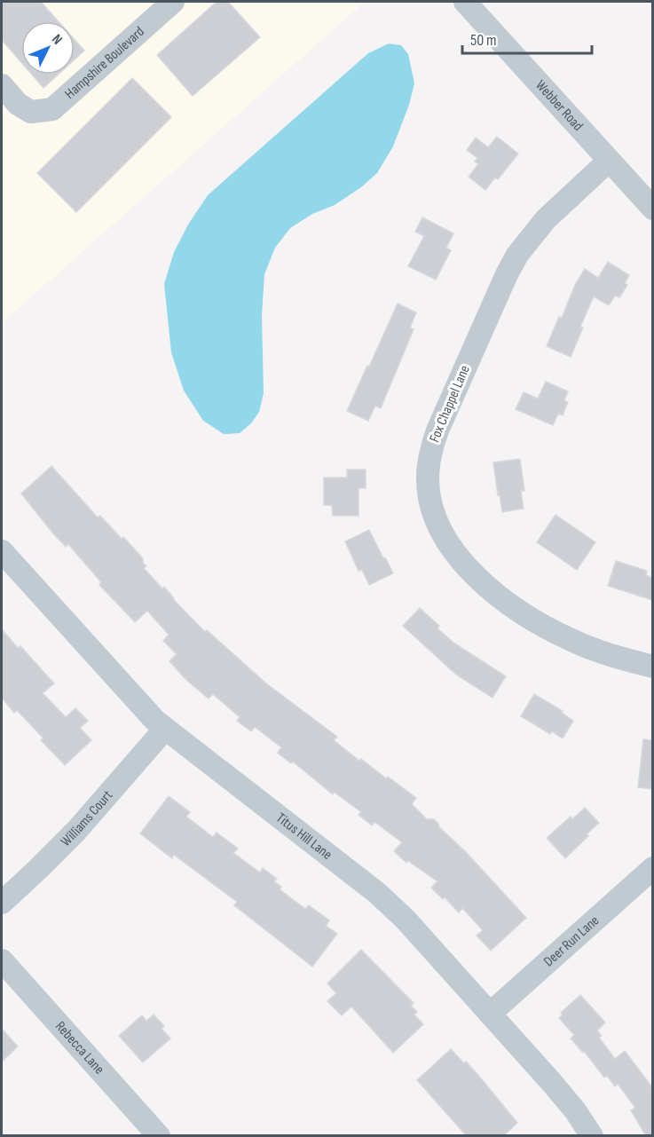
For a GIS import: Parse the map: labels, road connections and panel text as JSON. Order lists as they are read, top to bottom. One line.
{"streets":{"street":["Hampshire Boulevard","Webber Road","Fox Chappel Lane","Williams Court","Titus Hill Lane","Deer Run Lane","Rebecca Lane"]},"crossings":[["Webber Road","Fox Chappel Lane"],["Williams Court","Titus Hill Lane"],["Titus Hill Lane","Deer Run Lane"]],"scale_bar":"50 m","north":"top right"}
